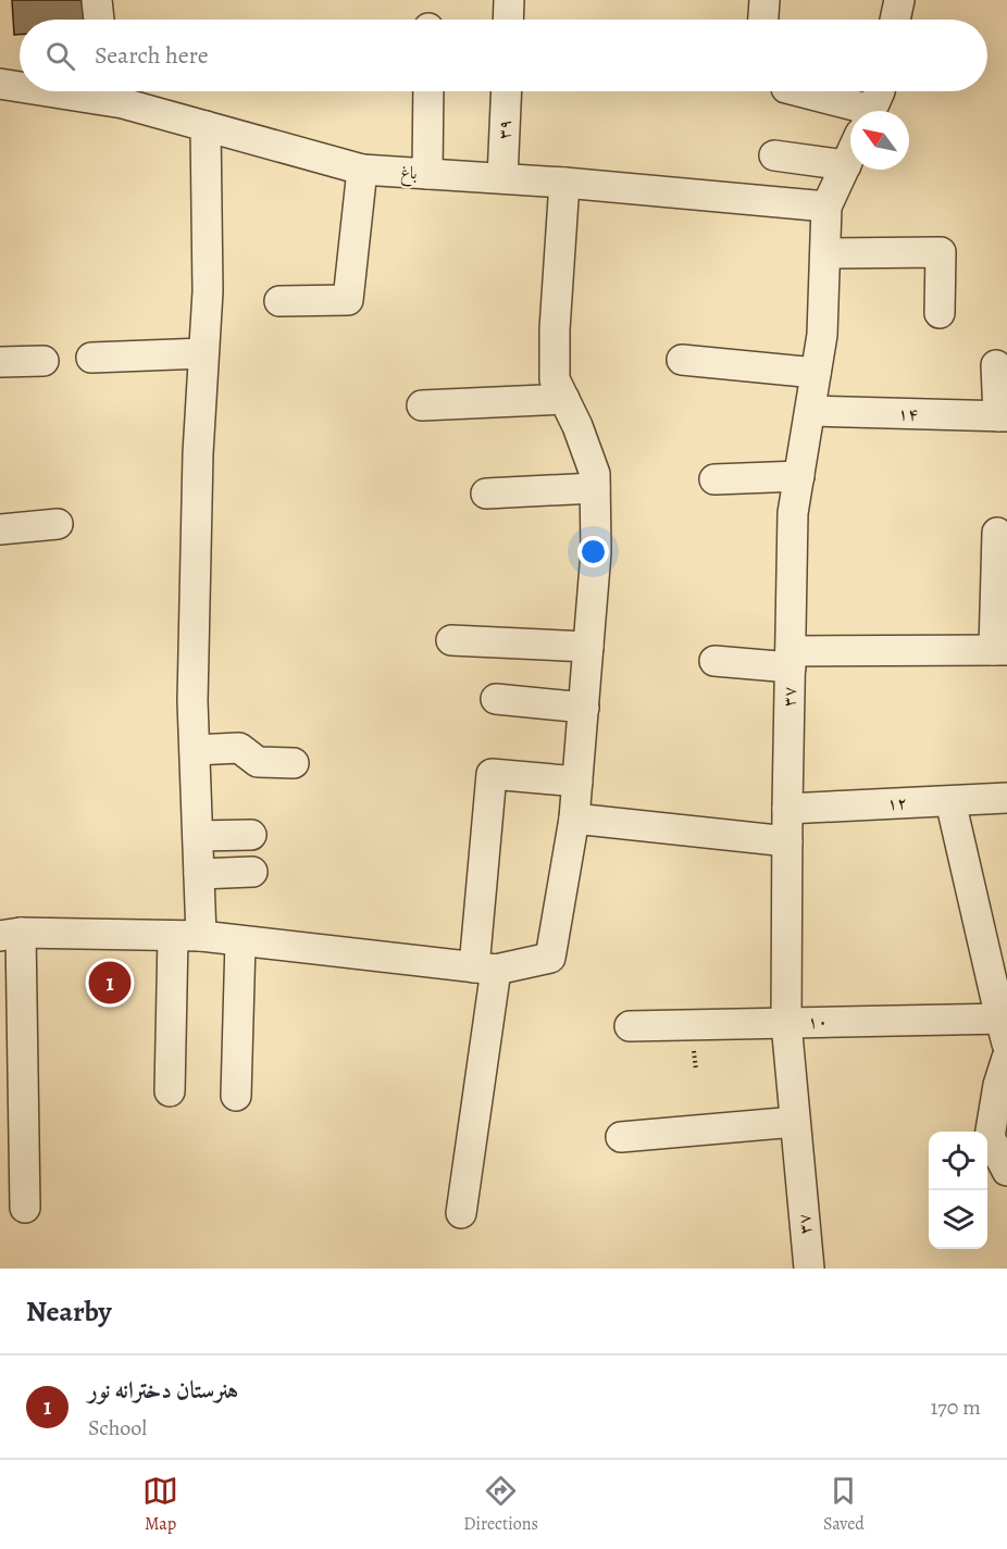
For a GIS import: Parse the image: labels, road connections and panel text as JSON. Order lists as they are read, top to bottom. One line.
{"streets":{"street":["۳۹","باغ","۱۴","۳۷","۱۲","۱۰"]},"crossings":[["۳۹","باغ"],["باغ","۳۷"],["۱۴","۳۷"],["۳۷","۱۲"],["۳۷","۱۰"]],"north":"top left","page":{"search":"Search here","pins":"1","heading":"Nearby","list":[{"mark":"1","name":"هنرستان دخترانه نور","note":"School","value":"170 m"}],"nav":["Map","Directions","Saved"]}}
